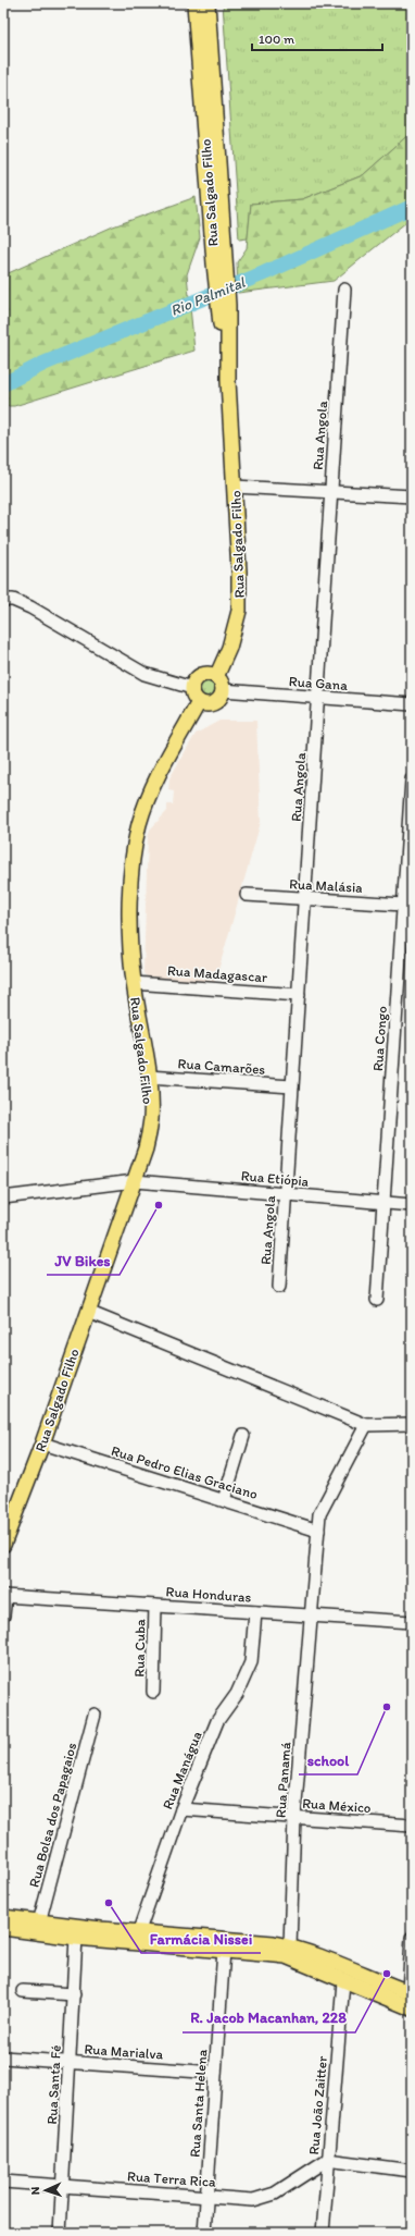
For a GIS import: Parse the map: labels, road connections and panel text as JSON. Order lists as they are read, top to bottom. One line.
{"streets":{"main road":["Rua Salgado Filho"],"street":["Rua Angola","Rua Gana","Rua Malásia","Rua Madagascar","Rua Congo","Rua Camarões","Rua Etiópia","Rua Pedro Elias Graciano","Rua Honduras","Rua Cuba","Rua Manágua","Rua Panamá","Rua México","Rua Bolsa dos Papagaios","Rua Marialva","Rua Santa Fé","Rua Santa Helena","Rua João Zaitter","Rua Terra Rica"]},"crossings":[["Rua Salgado Filho","Rua Gana"],["Rua Salgado Filho","Rua Madagascar"],["Rua Salgado Filho","Rua Camarões"],["Rua Salgado Filho","Rua Etiópia"],["Rua Salgado Filho","Rua Pedro Elias Graciano"],["Rua Angola","Rua Gana"],["Rua Angola","Rua Malásia"],["Rua Angola","Rua Madagascar"],["Rua Angola","Rua Camarões"],["Rua Angola","Rua Etiópia"],["Rua Malásia","Rua Congo"],["Rua Congo","Rua Etiópia"],["Rua Honduras","Rua Cuba"],["Rua Honduras","Rua Manágua"],["Rua Honduras","Rua Panamá"],["Rua Manágua","Rua México"],["Rua Panamá","Rua México"],["Rua Marialva","Rua Santa Fé"],["Rua Marialva","Rua Santa Helena"],["Rua Santa Fé","Rua Terra Rica"],["Rua Santa Helena","Rua Terra Rica"],["Rua João Zaitter","Rua Terra Rica"]],"water":["Rio Palmital"],"places":["JV Bikes","school","Farmácia Nissei","R. Jacob Macanhan, 228"],"scale_bar":"100 m","north":"left"}
